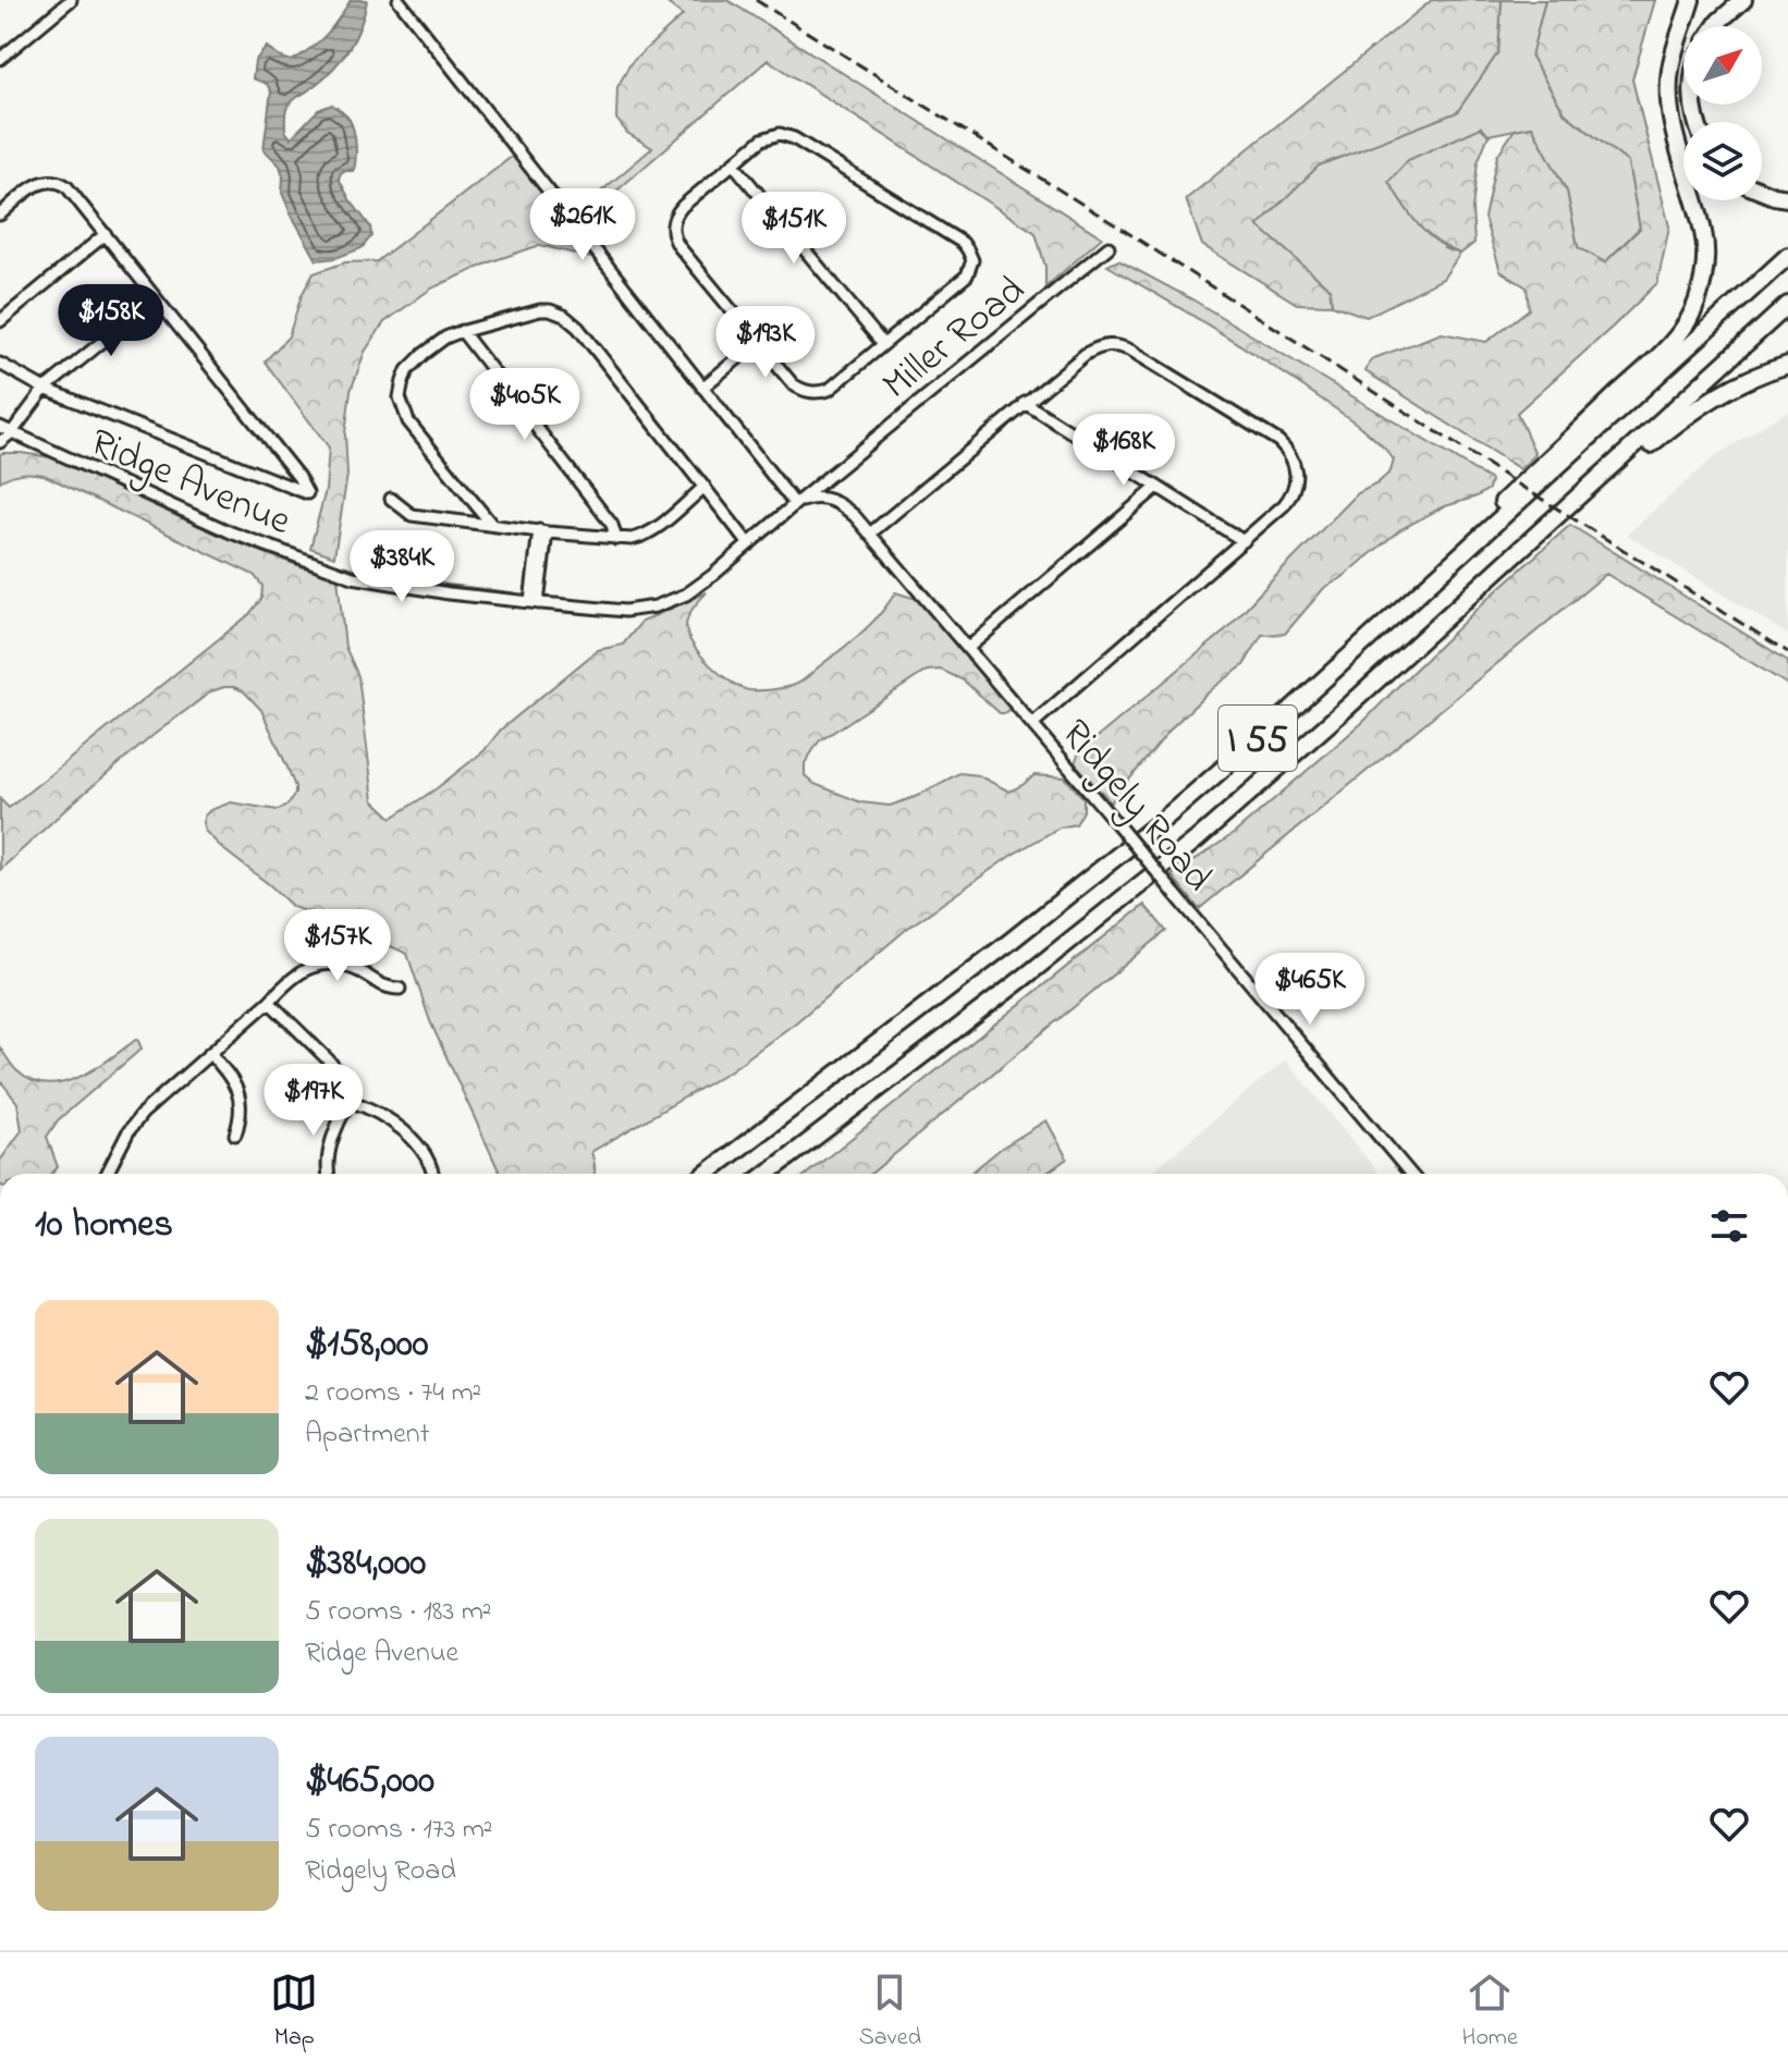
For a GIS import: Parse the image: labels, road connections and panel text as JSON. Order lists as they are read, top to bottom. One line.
{"streets":{"highway":["I 55"],"street":["Miller Road","Ridge Avenue","Ridgely Road"]},"crossings":[["Miller Road","Ridge Avenue"],["Miller Road","Ridgely Road"],["Ridge Avenue","Ridgely Road"]],"north":"top right","page":{"price":["$261K","$151K","$158K","$193K","$405K","$168K","$384K","$157K","$465K","$197K"],"heading":"10 homes","list":[{"name":"$158,000","note":"2 rooms · 74 m² · Apartment"},{"name":"$384,000","note":"5 rooms · 183 m² · Ridge Avenue"},{"name":"$465,000","note":"5 rooms · 173 m² · Ridgely Road"}],"tabs":["Map","Saved","Home"]}}
